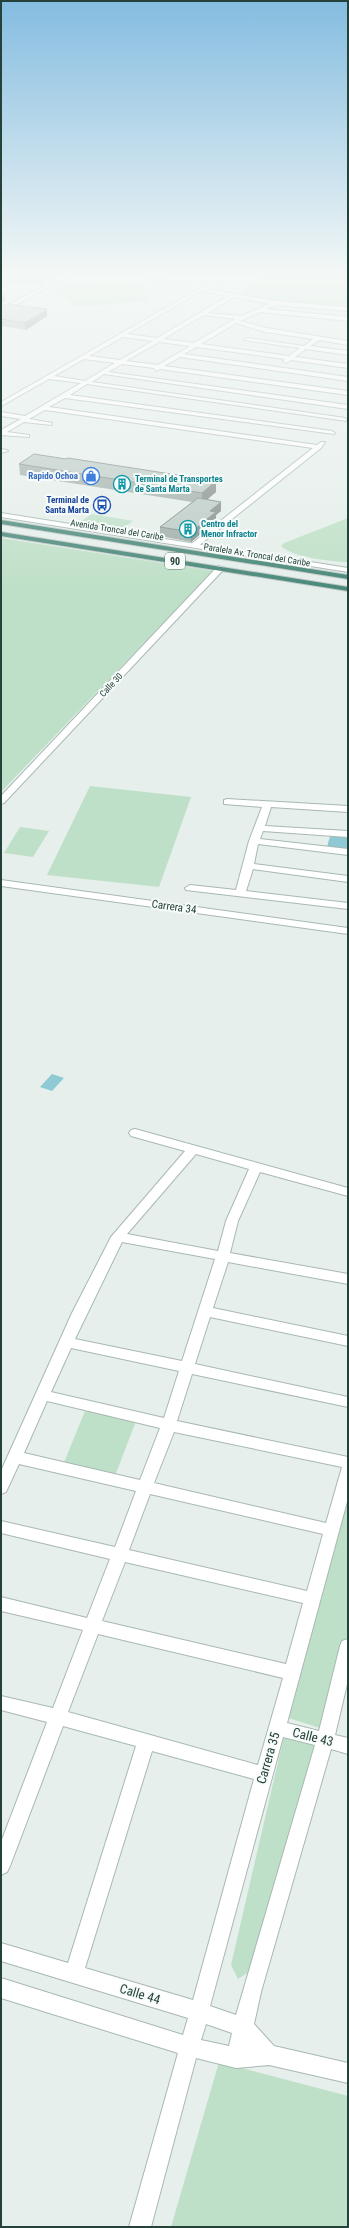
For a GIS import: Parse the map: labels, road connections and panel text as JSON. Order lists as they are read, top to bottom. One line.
{"streets":{"highway":["Avenida Troncal del Caribe","90"],"street":["Paralela Av. Troncal del Caribe","Calle 30","Carrera 34","Calle 43","Carrera 35","Calle 44"]},"crossings":[["Avenida Troncal del Caribe","Calle 30"],["Calle 43","Carrera 35"],["Carrera 35","Calle 44"]],"places":{"shop":["Rapido Ochoa"],"building":["Terminal de Transportes de Santa Marta","Centro del Menor Infractor"],"bus stop":["Terminal de Santa Marta"]}}
